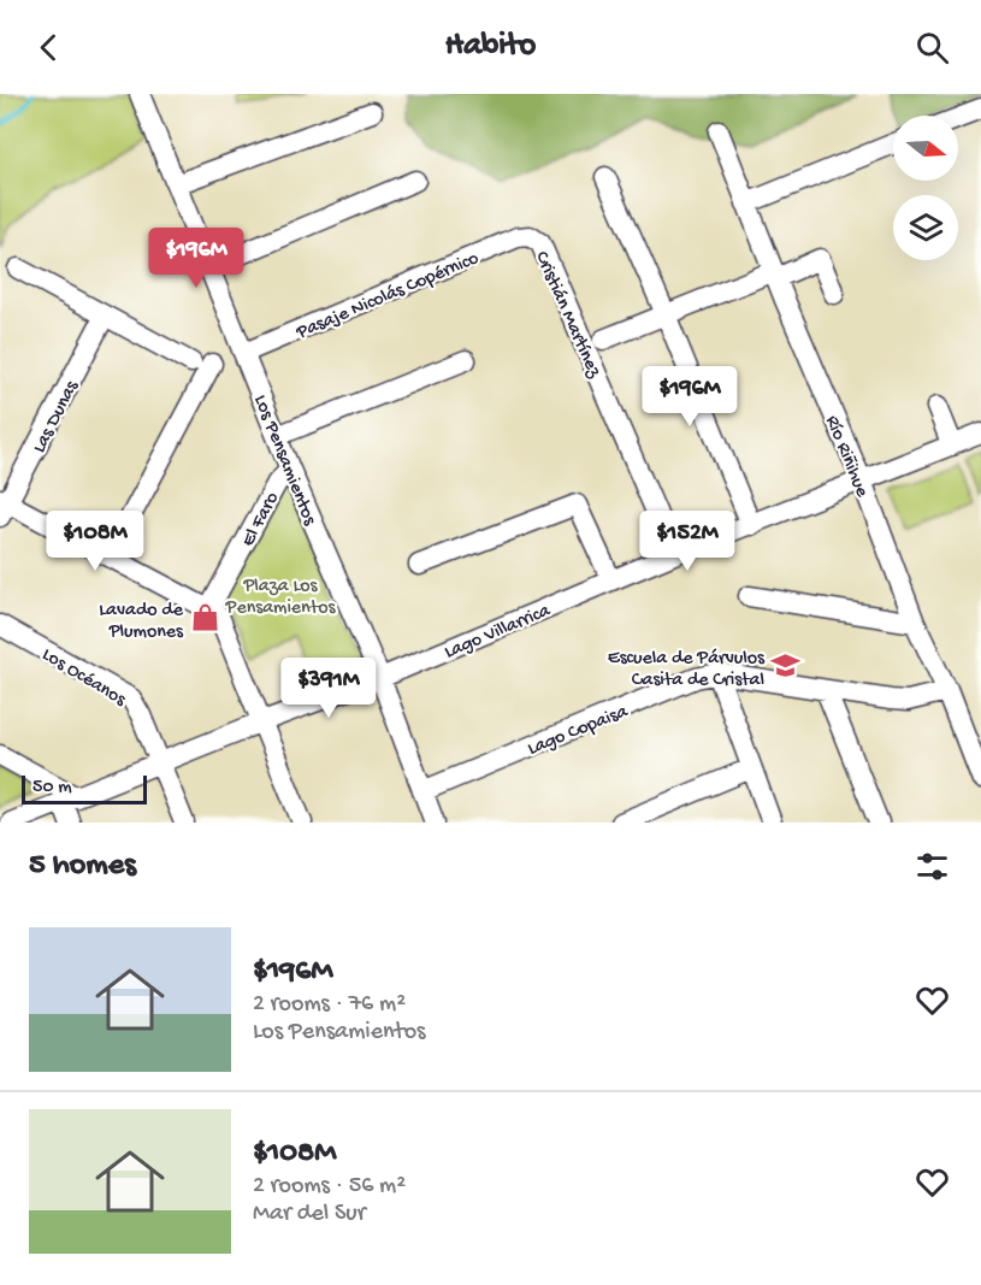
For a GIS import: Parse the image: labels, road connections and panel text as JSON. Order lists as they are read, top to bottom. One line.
{"streets":{"street":["Pasaje Nicolás Copérnico","Cristián Martínez","Las Dunas","Río Riñihue","Los Pensamientos","El Faro","Lago Villarrica","Los Océanos","Lago Copaisa"]},"crossings":[["Pasaje Nicolás Copérnico","Cristián Martínez"],["Pasaje Nicolás Copérnico","Los Pensamientos"],["Cristián Martínez","Lago Villarrica"],["Río Riñihue","Lago Villarrica"],["Río Riñihue","Lago Copaisa"],["Los Pensamientos","El Faro"],["Los Pensamientos","Lago Villarrica"],["Los Pensamientos","Lago Copaisa"],["Lago Villarrica","Los Océanos"]],"parks":["Plaza Los Pensamientos"],"places":{"shop":["Lavado de Plumones"],"school or university":["Escuela de Párvulos Casita de Cristal"]},"scale_bar":"50 m","north":"right","page":{"header":"Habito","price":["$196M","$196M","$108M","$152M","$391M"],"scale":"50 m","heading":"5 homes","list":[{"name":"$196M","note":"2 rooms · 76 m² · Los Pensamientos"},{"name":"$108M","note":"2 rooms · 56 m² · Mar del Sur"}]}}
